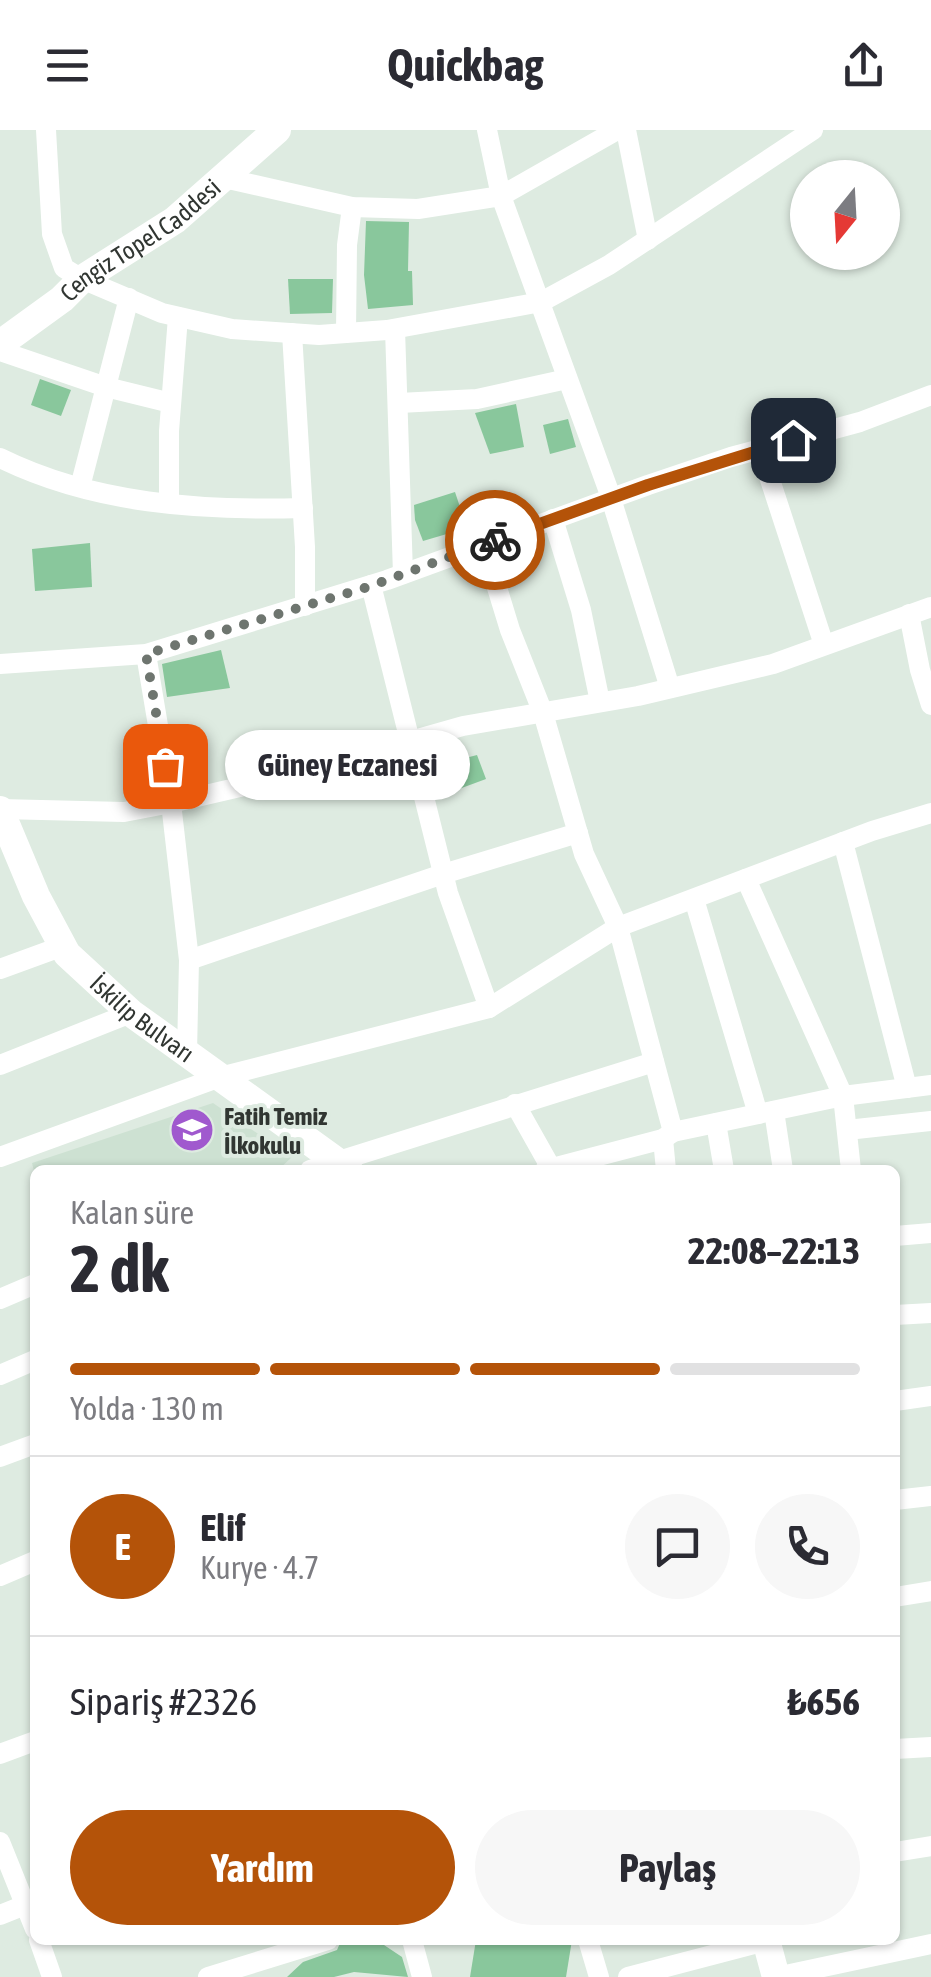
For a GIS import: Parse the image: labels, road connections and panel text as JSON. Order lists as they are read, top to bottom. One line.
{"streets":{"main road":["Cengiz Topel Caddesi","İskilip Bulvarı"]},"places":{"other":["Güney Eczanesi"],"school or university":["Fatih Temiz İlkokulu"]},"north":"bottom","page":{"header":"Quickbag","bubble":"Güney Eczanesi","heading":["2 dk","Kalan süre","22:08–22:13"],"panel":["Elif","Kurye · 4.7","Sipariş #2326","₺656"],"bar":"Yolda · 130 m","round":"E","buttons":["Yardım","Paylaş"]}}
